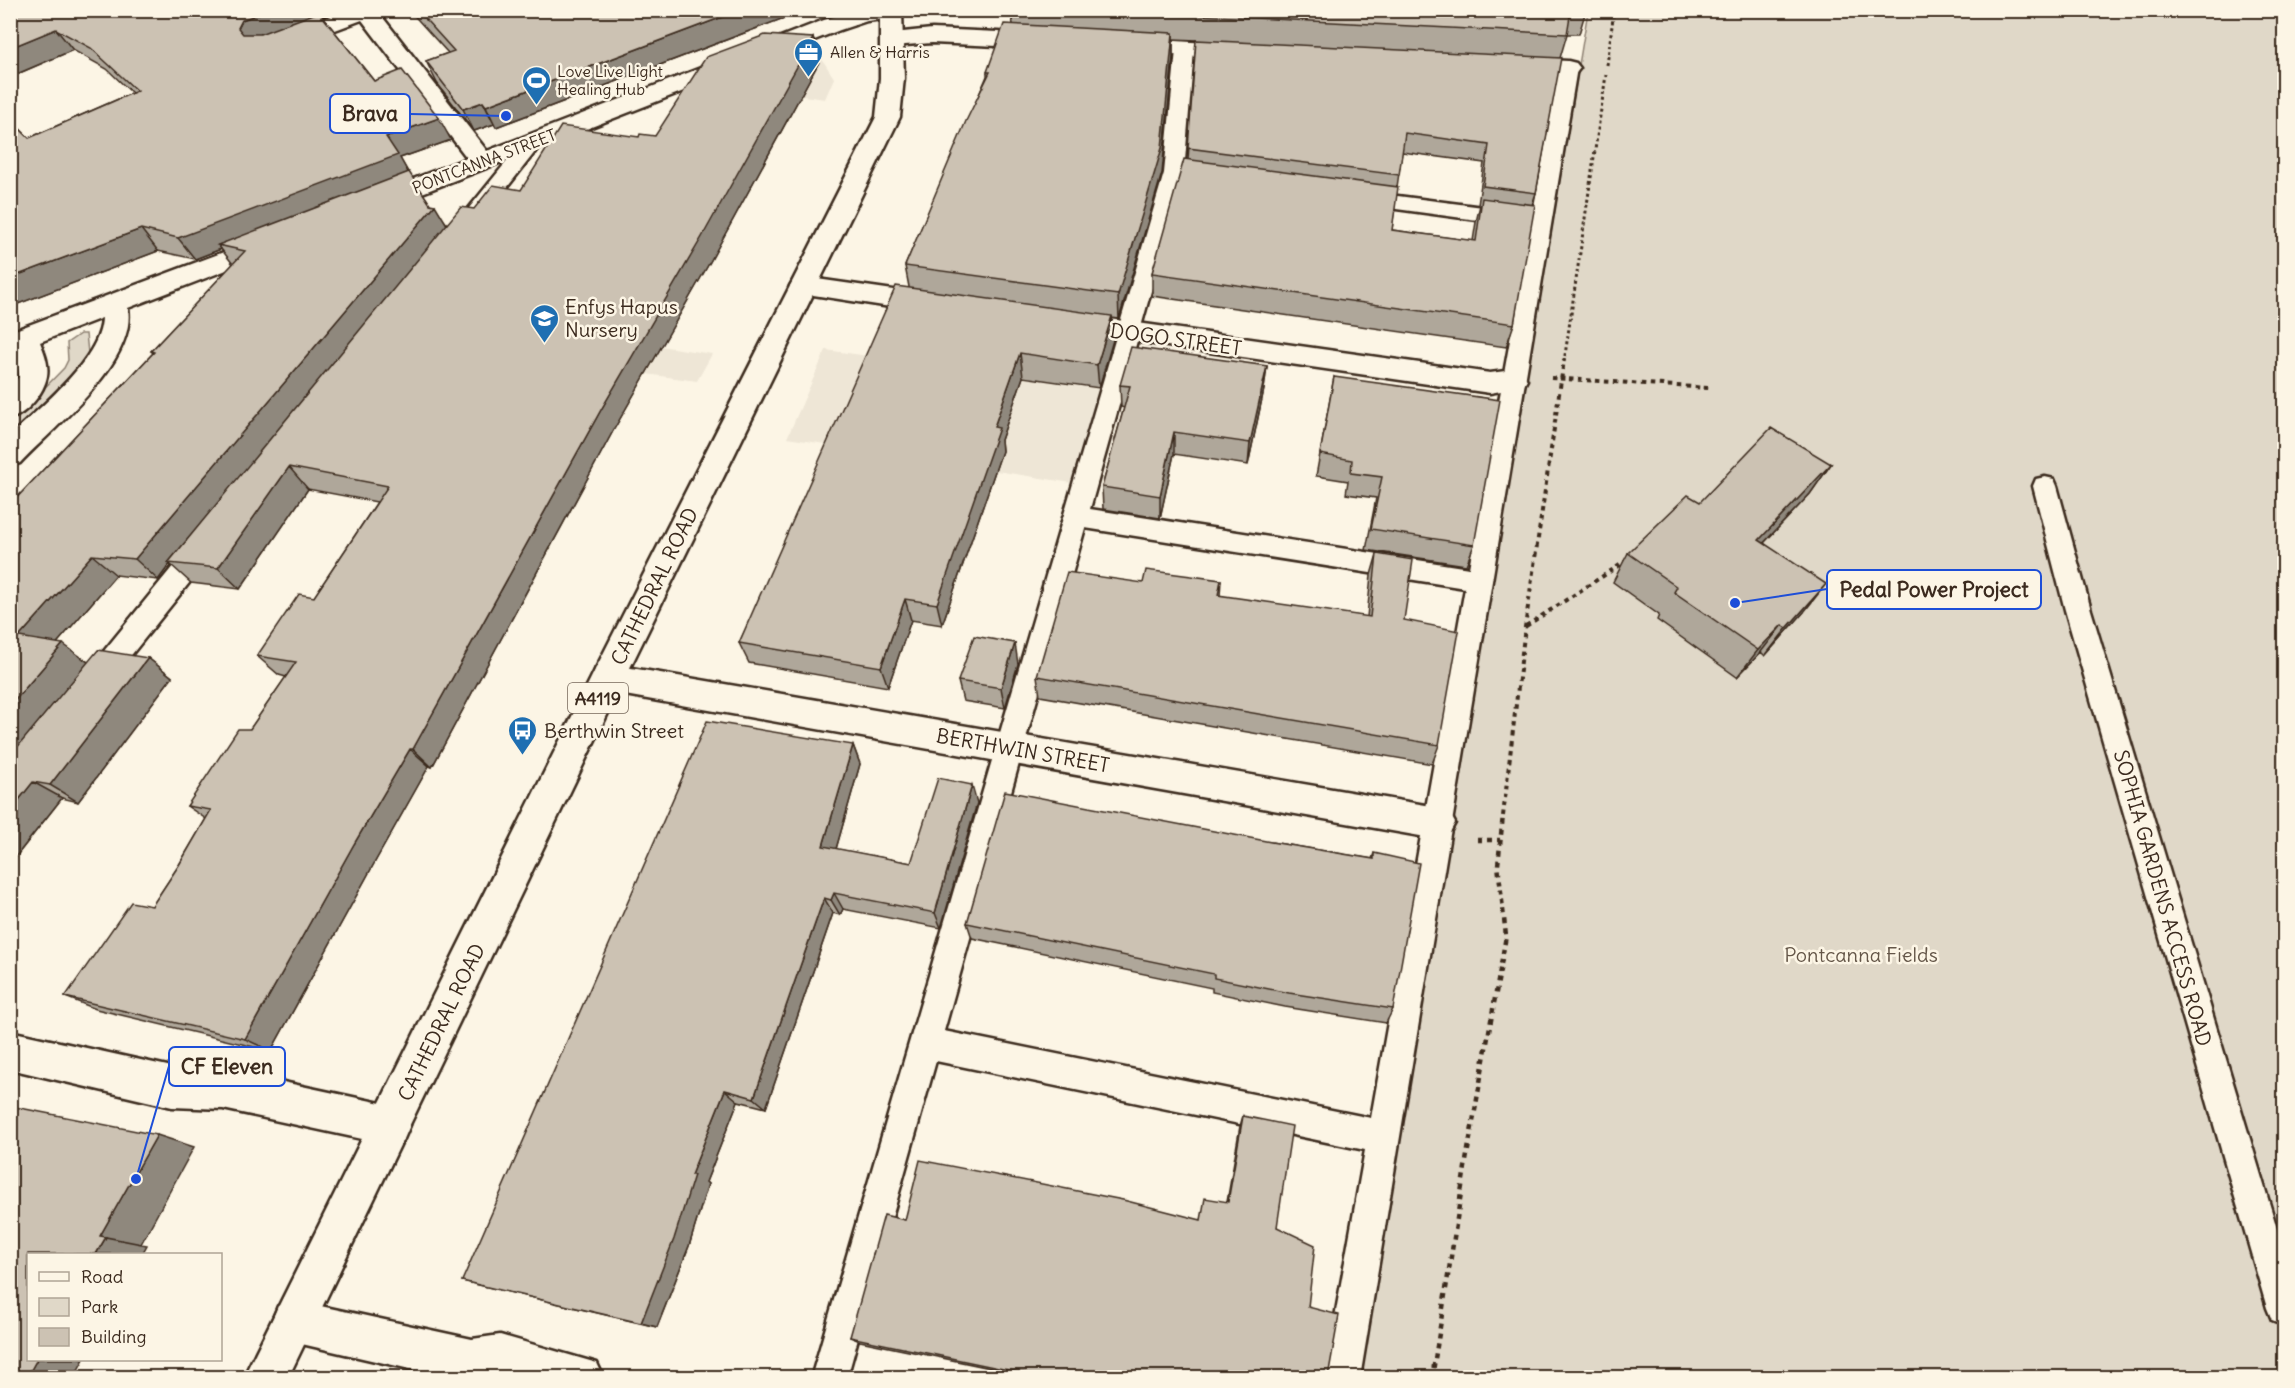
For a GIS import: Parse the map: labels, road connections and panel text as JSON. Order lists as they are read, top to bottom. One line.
{"streets":{"street":["PONTCANNA STREET","DOGO STREET","CATHEDRAL ROAD","A4119","BERTHWIN STREET"],"lane":["SOPHIA GARDENS ACCESS ROAD"]},"crossings":[["PONTCANNA STREET","CATHEDRAL ROAD"],["CATHEDRAL ROAD","BERTHWIN STREET"]],"parks":["Pontcanna Fields"],"places":{"office":["Allen & Harris"],"sports":["Love Live Light Healing Hub"],"other":["Brava","Pedal Power Project","CF Eleven"],"school or university":["Enfys Hapus Nursery"],"bus stop":["Berthwin Street"]},"legend":["Road","Park","Building"]}
